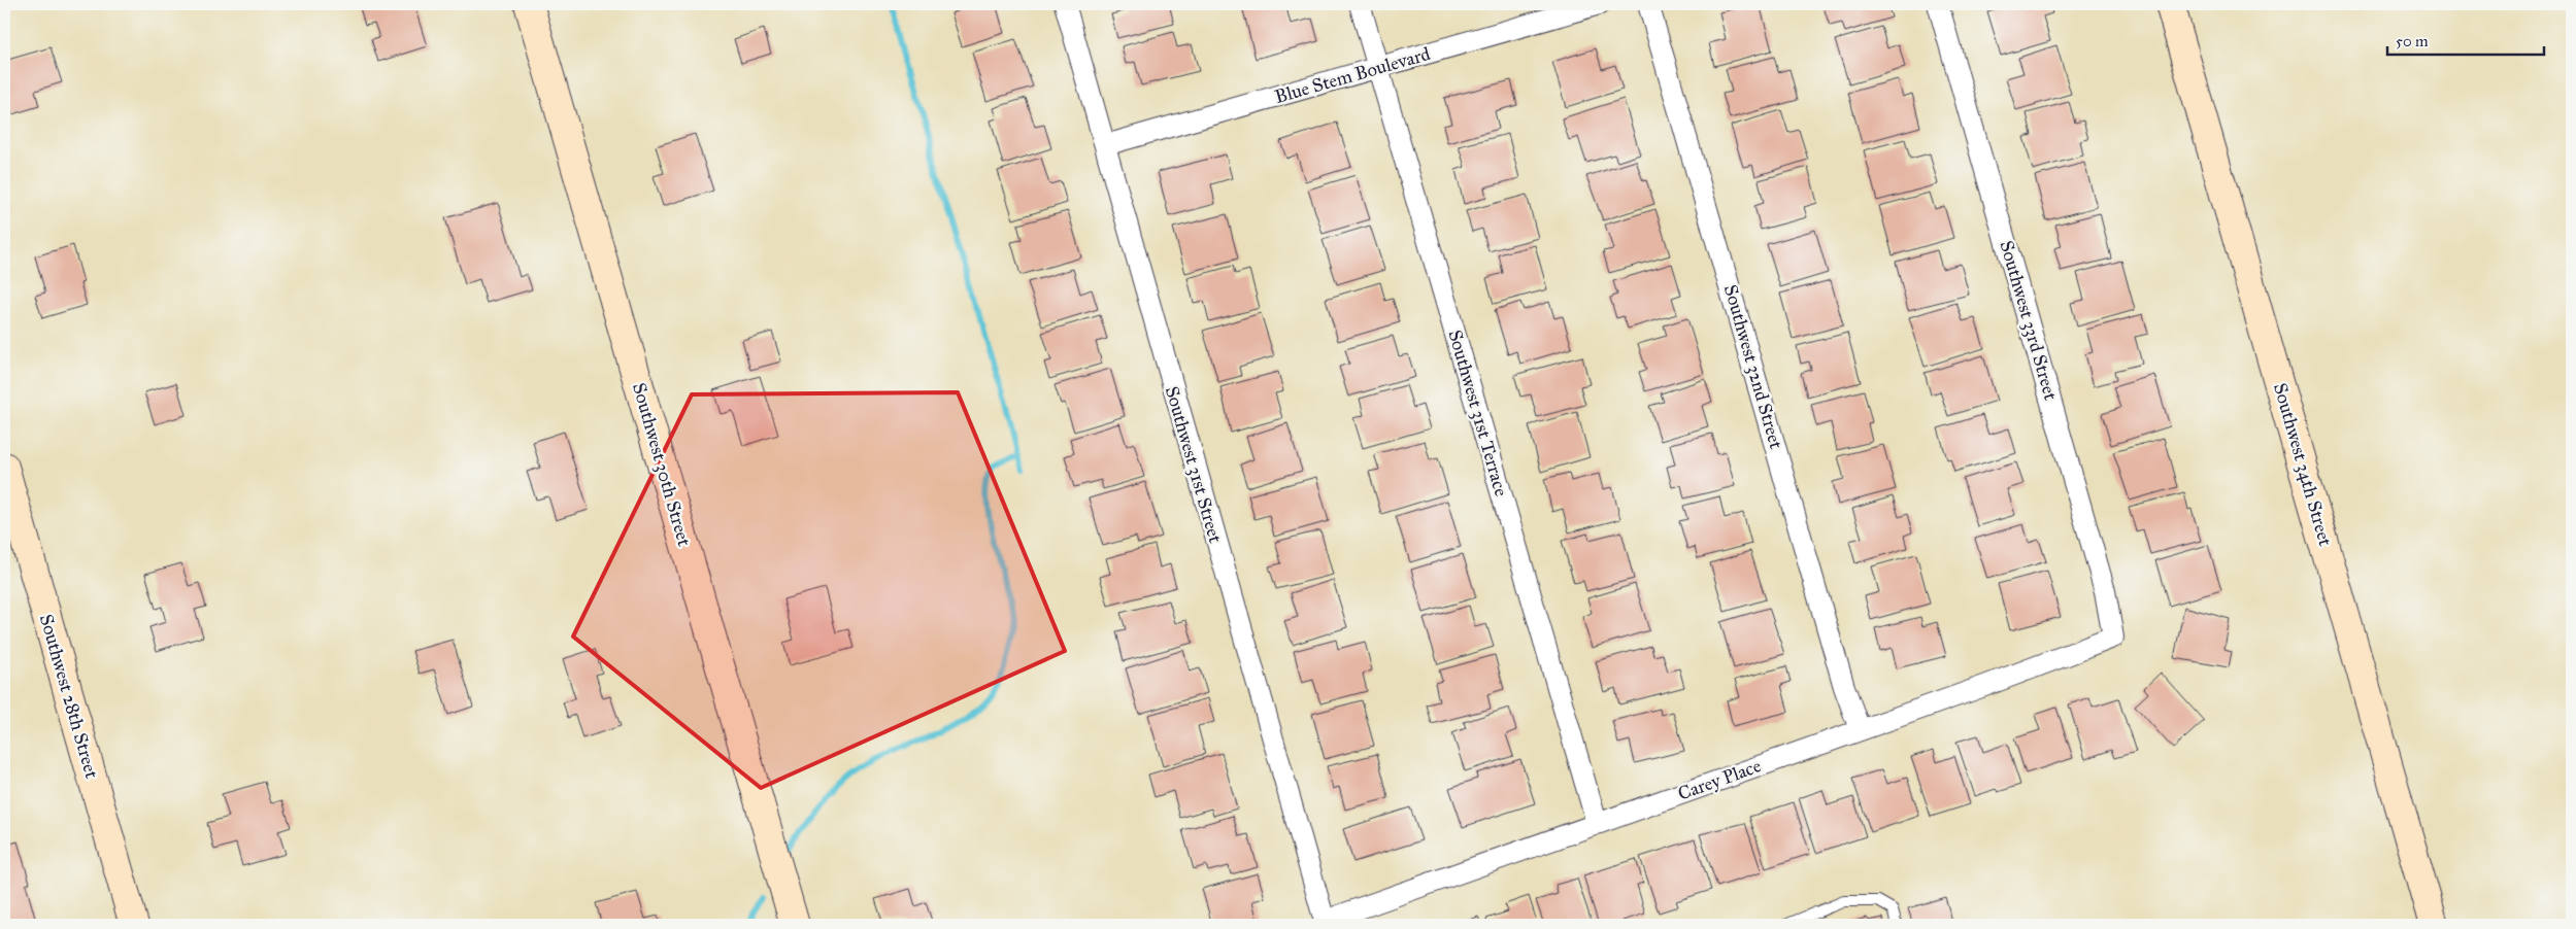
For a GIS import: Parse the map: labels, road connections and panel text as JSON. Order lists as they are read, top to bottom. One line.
{"streets":{"street":["Blue Stem Boulevard","Southwest 33rd Street","Southwest 32nd Street","Southwest 31st Terrace","Southwest 30th Street","Southwest 31st Street","Southwest 34th Street","Southwest 28th Street","Carey Place"]},"crossings":[["Blue Stem Boulevard","Southwest 31st Terrace"],["Blue Stem Boulevard","Southwest 31st Street"],["Southwest 33rd Street","Carey Place"],["Southwest 32nd Street","Carey Place"],["Southwest 31st Terrace","Carey Place"],["Southwest 31st Street","Carey Place"]],"scale_bar":"50 m"}
